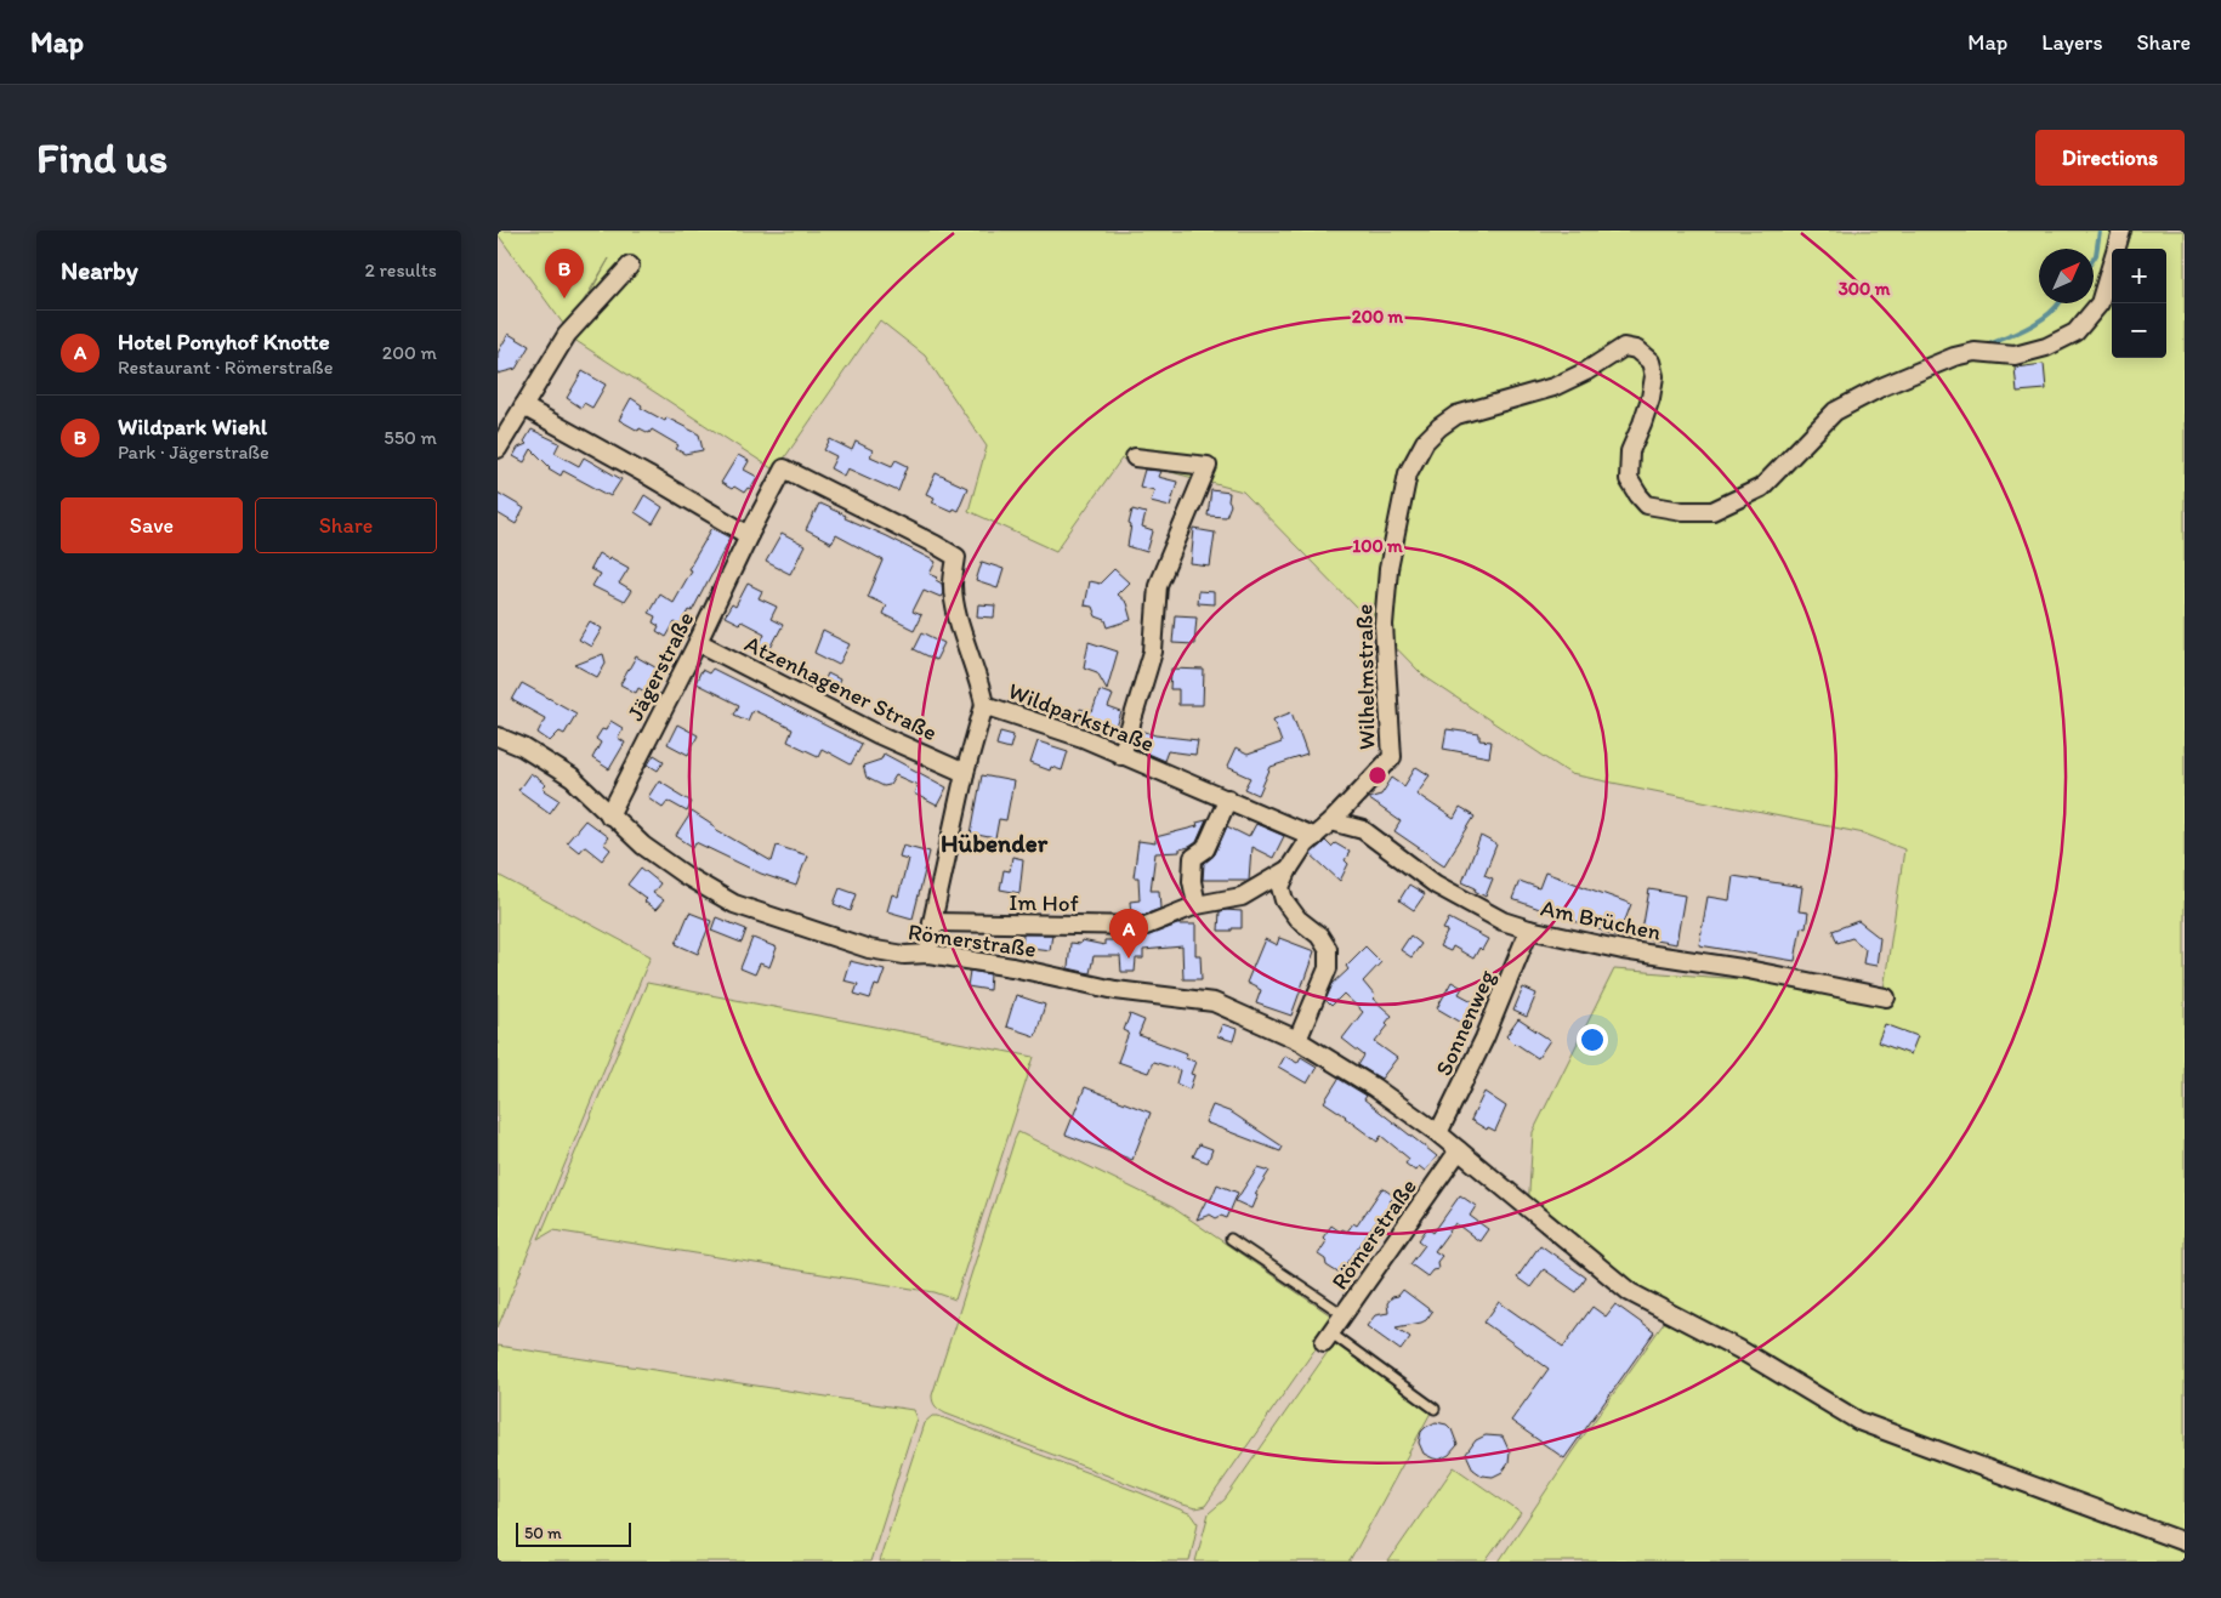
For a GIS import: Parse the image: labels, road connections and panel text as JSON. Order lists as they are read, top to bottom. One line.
{"streets":{"street":["Jägerstraße","Wilhelmstraße","Atzenhagener Straße","Wildparkstraße","Im Hof","Am Brüchen","Römerstraße","Sonnenweg"]},"crossings":[["Jägerstraße","Atzenhagener Straße"],["Jägerstraße","Wildparkstraße"],["Jägerstraße","Römerstraße"],["Wilhelmstraße","Wildparkstraße"],["Wilhelmstraße","Im Hof"],["Wilhelmstraße","Am Brüchen"],["Wilhelmstraße","Römerstraße"],["Am Brüchen","Sonnenweg"],["Römerstraße","Sonnenweg"]],"districts":["Hübender"],"scale_bar":"50 m","north":"top right","page":{"header":"Map","nav":["Map","Layers","Share"],"buttons":["Directions",["Save","Share"]],"title":"Find us","heading":["Nearby","2 results"],"map_buttons":["+","−"],"pins":["B","A"],"list":[{"mark":"A","name":"Hotel Ponyhof Knotte","note":"Restaurant · Römerstraße","value":"200 m"},{"mark":"B","name":"Wildpark Wiehl","note":"Park · Jägerstraße","value":"550 m"}],"scale":"50 m"},"rings":["300 m","200 m","100 m"]}
